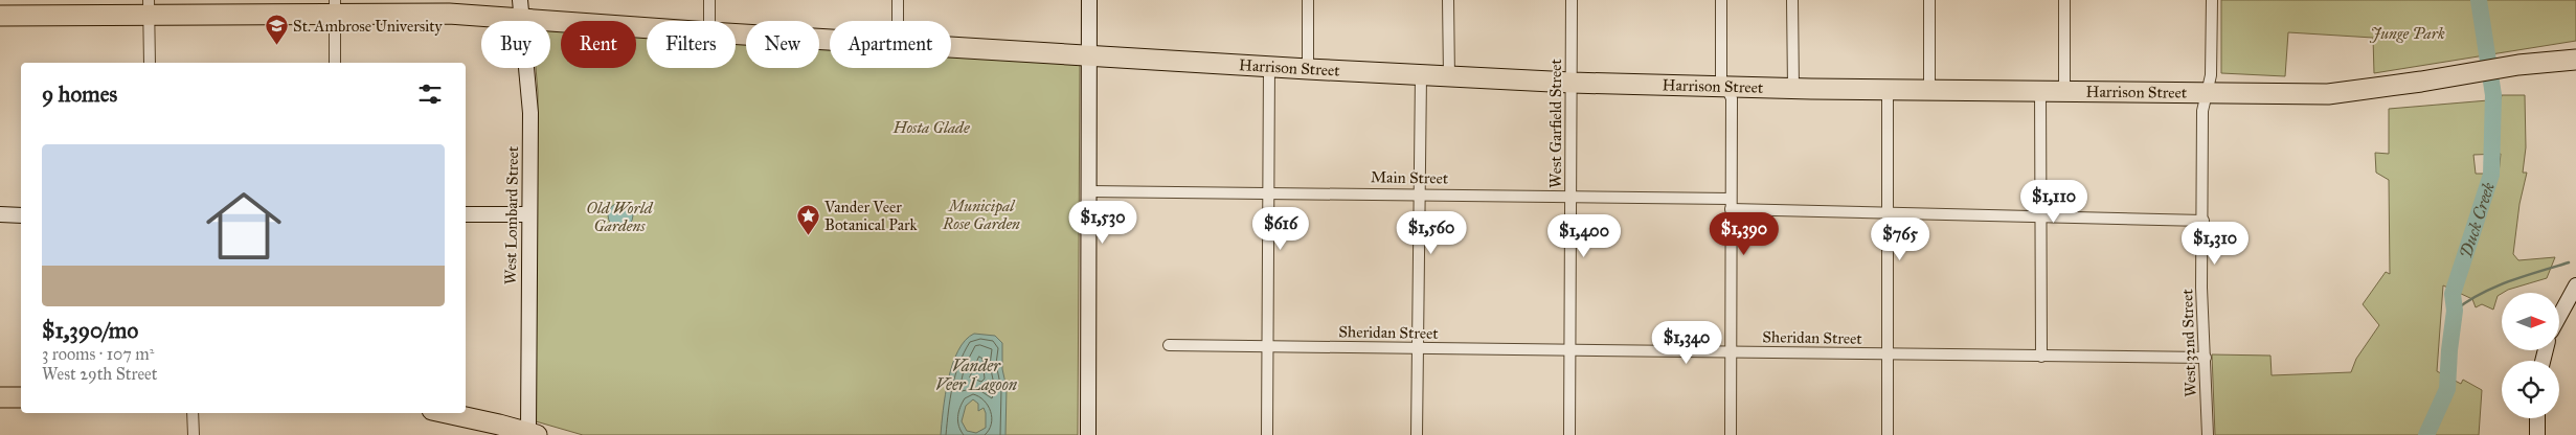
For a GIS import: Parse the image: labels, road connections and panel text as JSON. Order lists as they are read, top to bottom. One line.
{"streets":{"highway":["Harrison Street"],"street":["West Garfield Street","Main Street","West Lombard Street","Sheridan Street","West 32nd Street"]},"crossings":[["Harrison Street","West Garfield Street"],["Harrison Street","West Lombard Street"],["Harrison Street","West 32nd Street"],["West Garfield Street","Main Street"],["West Garfield Street","Sheridan Street"],["Main Street","West 32nd Street"],["Sheridan Street","West 32nd Street"]],"water":["Duck Creek","Vander Veer Lagoon"],"parks":["Junge Park","Hosta Glade","Municipal Rose Garden","Old World Gardens"],"places":{"school or university":["St. Ambrose University"],"place":["Vander Veer Botanical Park"]},"north":"right","page":{"chip":["Buy","Rent","Filters","New","Apartment"],"heading":"9 homes","list":[{"name":"$1,390/mo","note":"3 rooms · 107 m² · West 29th Street"}],"price":["$1,110","$1,530","$616","$1,560","$1,390","$1,400","$765","$1,310","$1,340"]}}
